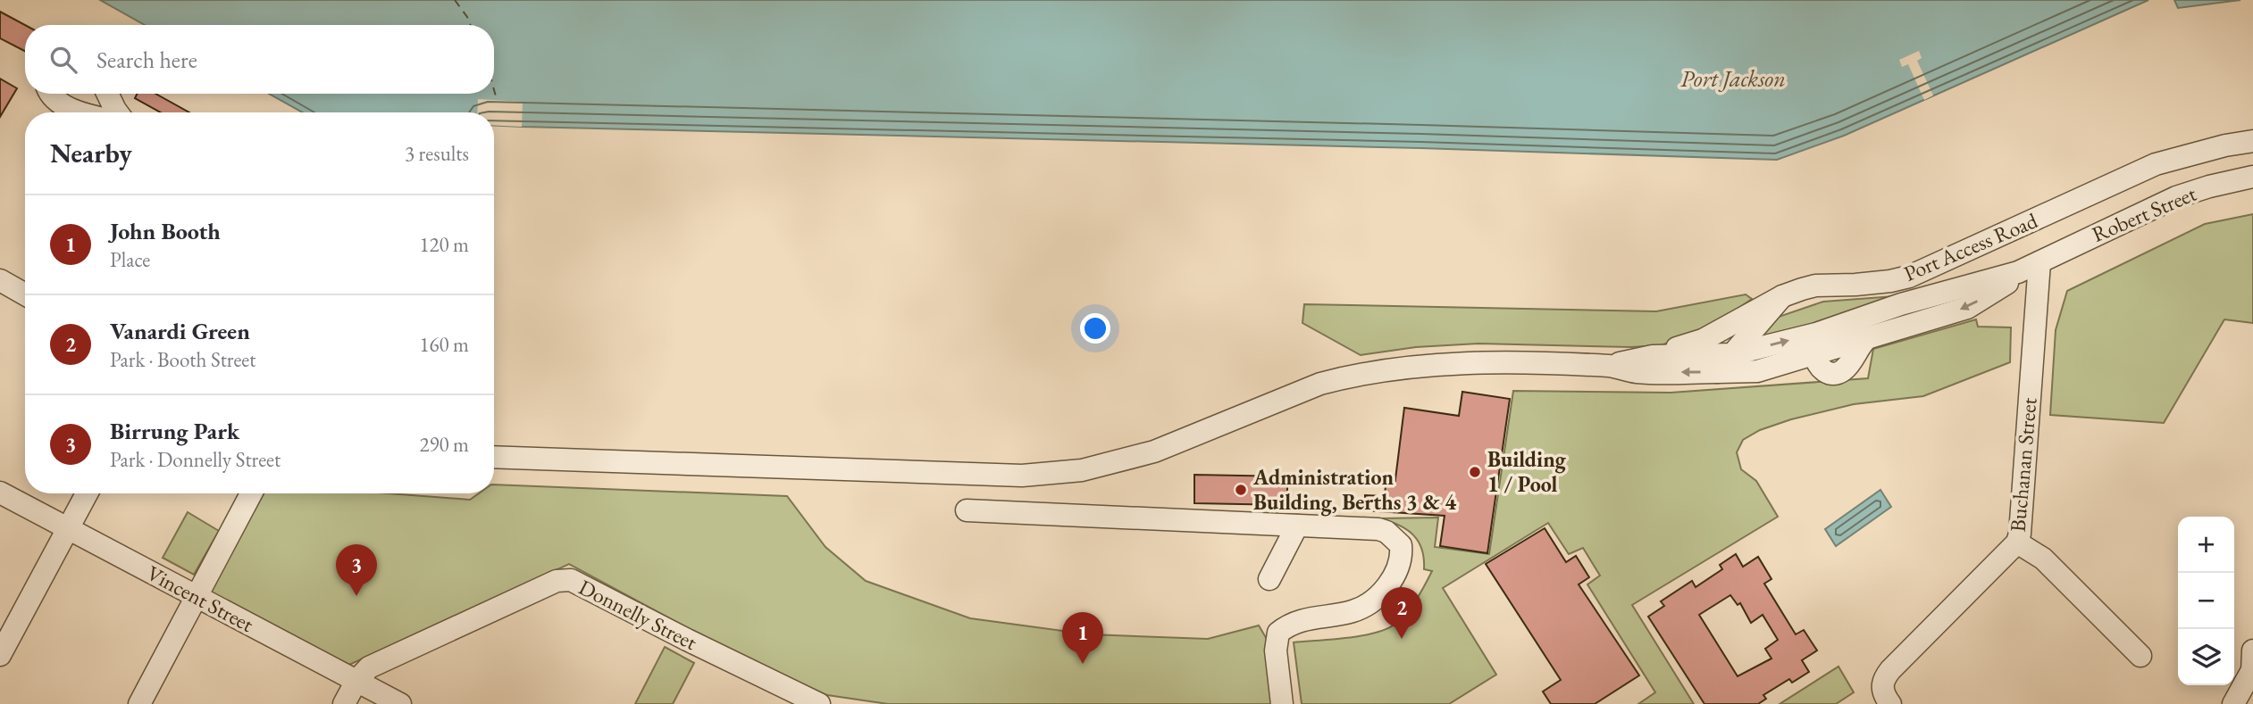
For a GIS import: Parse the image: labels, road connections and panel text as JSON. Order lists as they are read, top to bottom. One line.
{"streets":{"street":["Robert Street","Port Access Road","Buchanan Street","Vincent Street","Donnelly Street"]},"crossings":[["Robert Street","Buchanan Street"],["Vincent Street","Donnelly Street"]],"water":["Port Jackson"],"places":["Building 1 / Pool","Administration Building, Berths 3 & 4"],"page":{"search":"Search here","heading":["Nearby","3 results"],"list":[{"mark":"1","name":"John Booth","note":"Place","value":"120 m"},{"mark":"2","name":"Vanardi Green","note":"Park · Booth Street","value":"160 m"},{"mark":"3","name":"Birrung Park","note":"Park · Donnelly Street","value":"290 m"}],"map_buttons":["+","−"],"pins":["3","2","1"]}}
